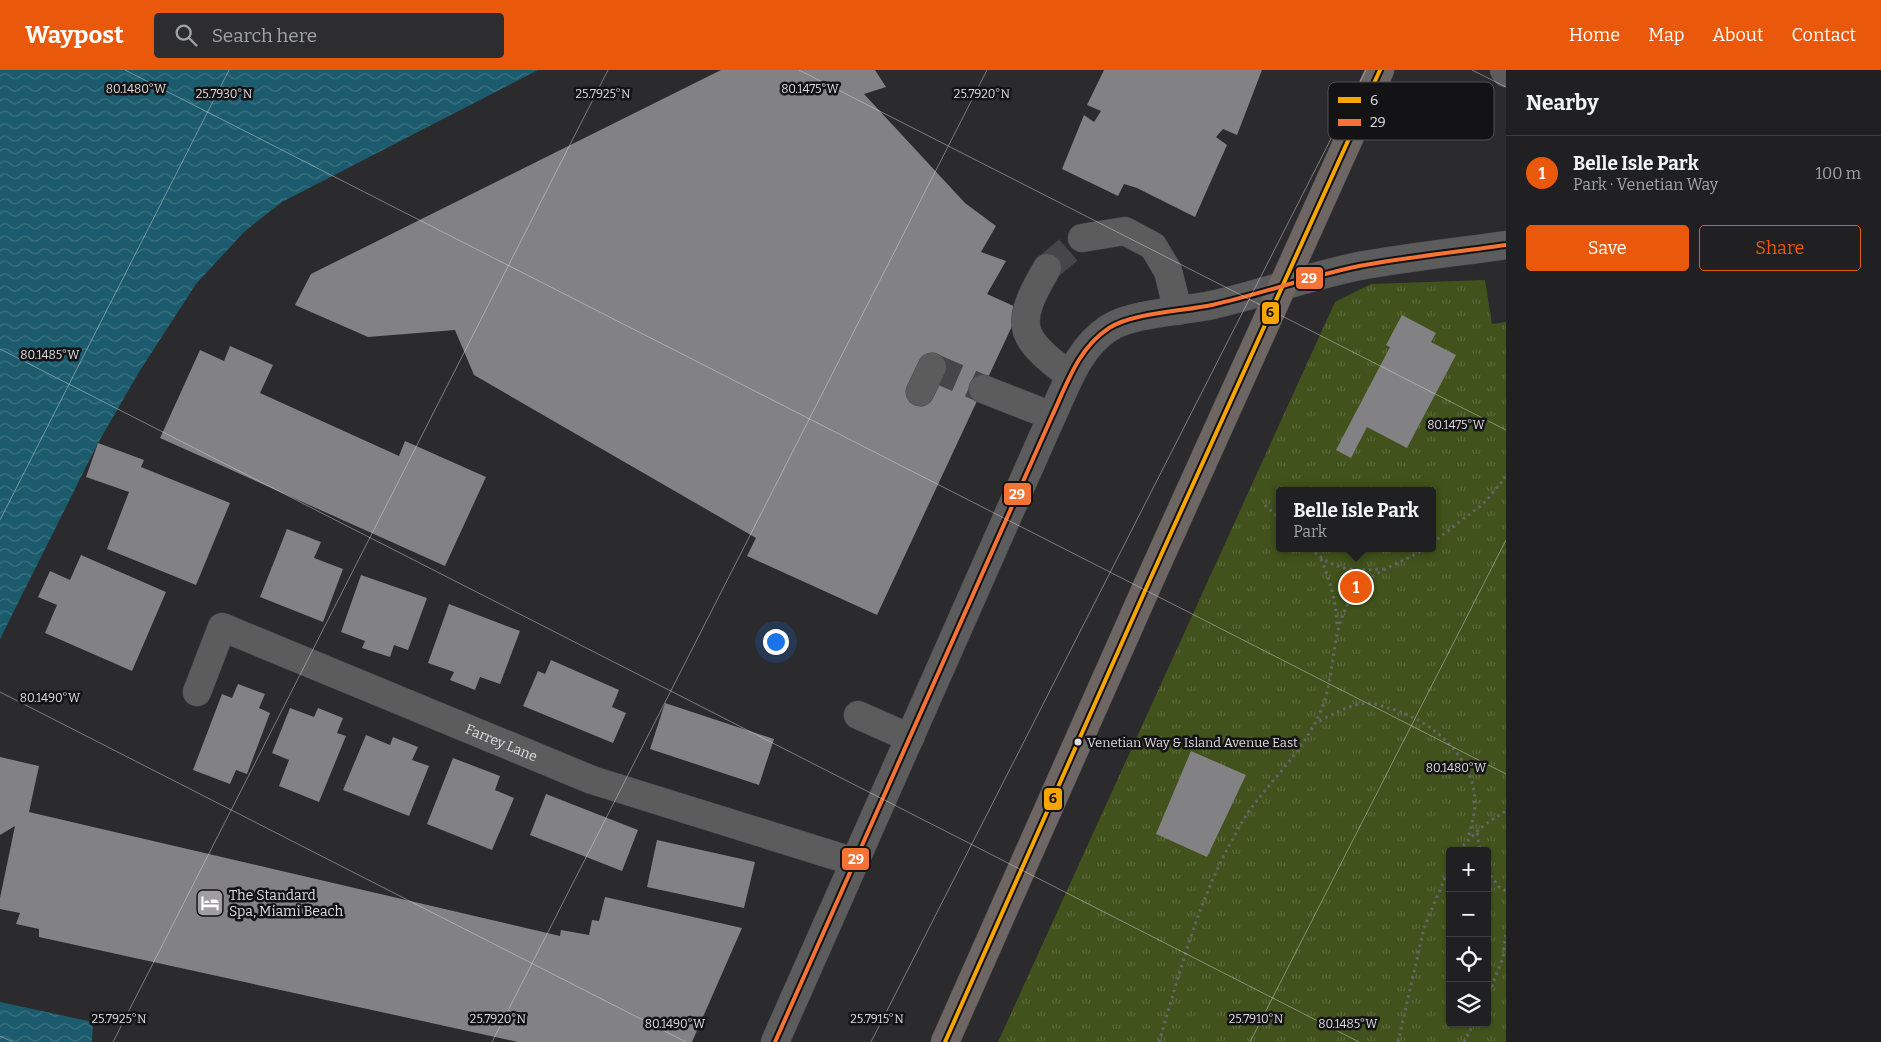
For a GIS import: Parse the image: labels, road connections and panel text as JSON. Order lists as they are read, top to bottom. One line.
{"streets":{"street":["Farrey Lane"]},"places":{"other":["Venetian Way & Island Avenue East"],"hotel":["The Standard Spa, Miami Beach"]},"lines":["transit line 6","transit line 29"],"legend":["6","29"],"page":{"header":"Waypost","search":"Search here","nav":["Home","Map","About","Contact"],"heading":"Nearby","list":[{"mark":"1","name":"Belle Isle Park","note":"Park · Venetian Way","value":"100 m"}],"buttons":["Save","Share"],"popup":["Belle Isle Park","Park"],"pins":"1","map_buttons":["+","−"]},"coordinates":["80.1480°W","80.1475°W","25.7930°N","25.7925°N","25.7920°N","80.1485°W","80.1490°W","25.7915°N","25.7910°N"]}
